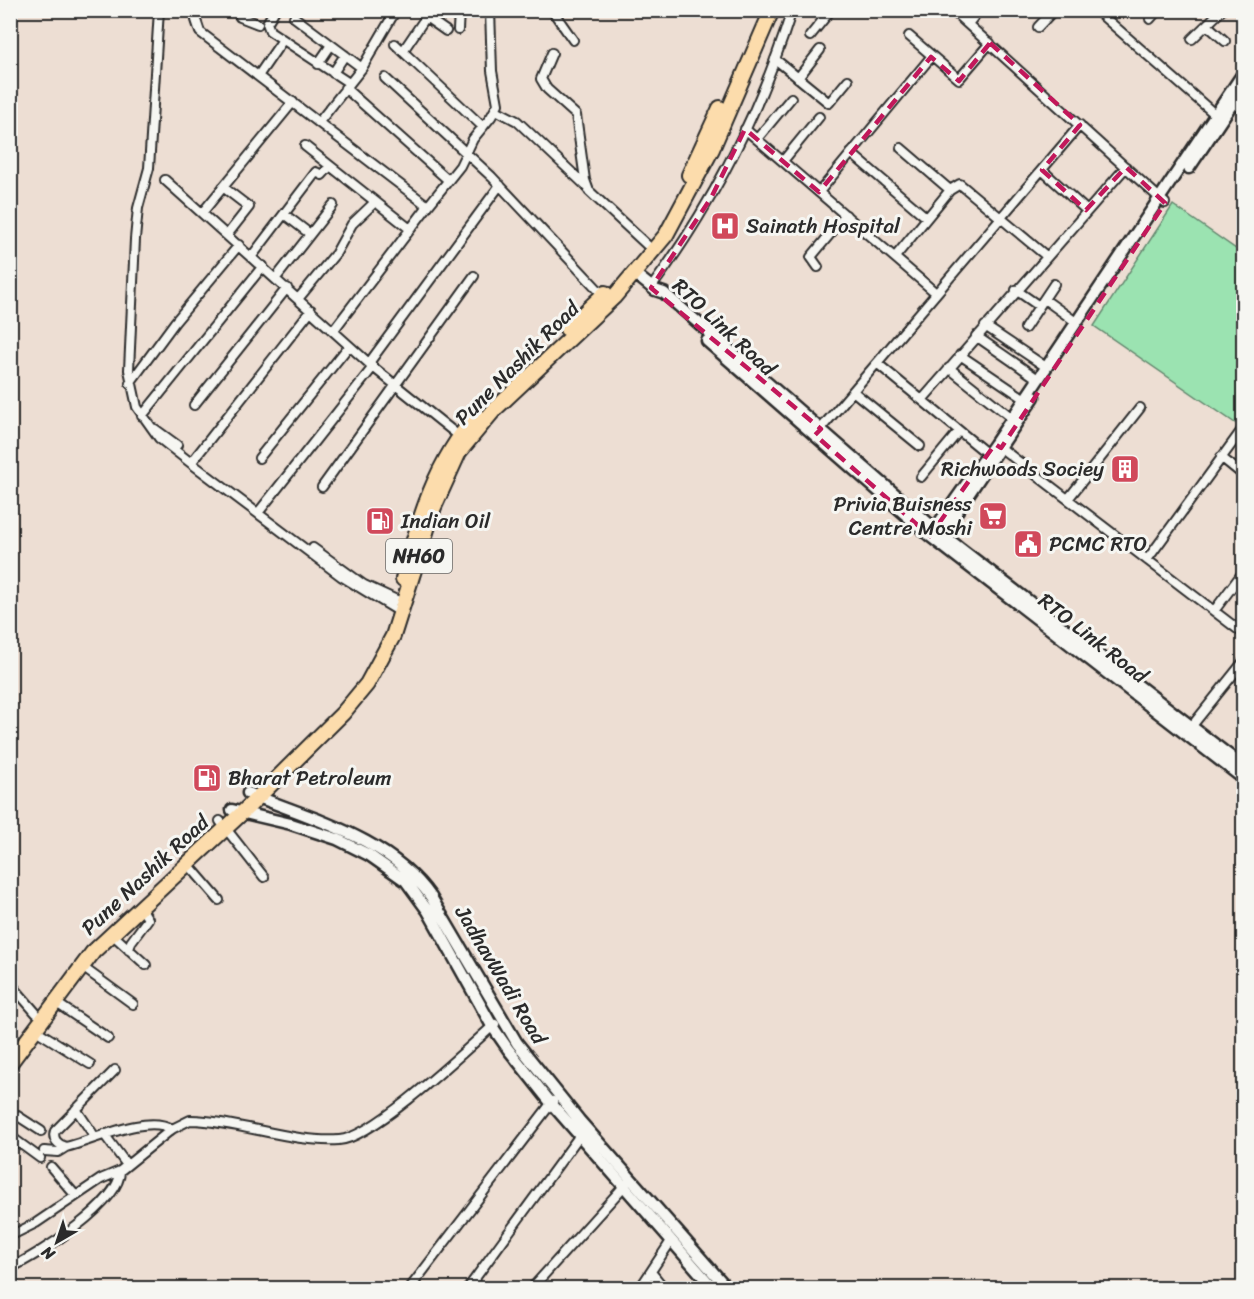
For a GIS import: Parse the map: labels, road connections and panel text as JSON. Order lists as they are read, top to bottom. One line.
{"streets":{"highway":["Pune Nashik Road","NH60"],"main road":["RTO Link Road","JadhavWadi Road"]},"crossings":[["RTO Link Road","Pune Nashik Road"],["Pune Nashik Road","JadhavWadi Road"]],"places":{"hospital":["Sainath Hospital"],"building":["Richwoods Sociey"],"supermarket":["Privia Buisness Centre Moshi"],"fuel station":["Indian Oil","Bharat Petroleum"],"public building":["PCMC RTO"]},"north":"bottom left"}
